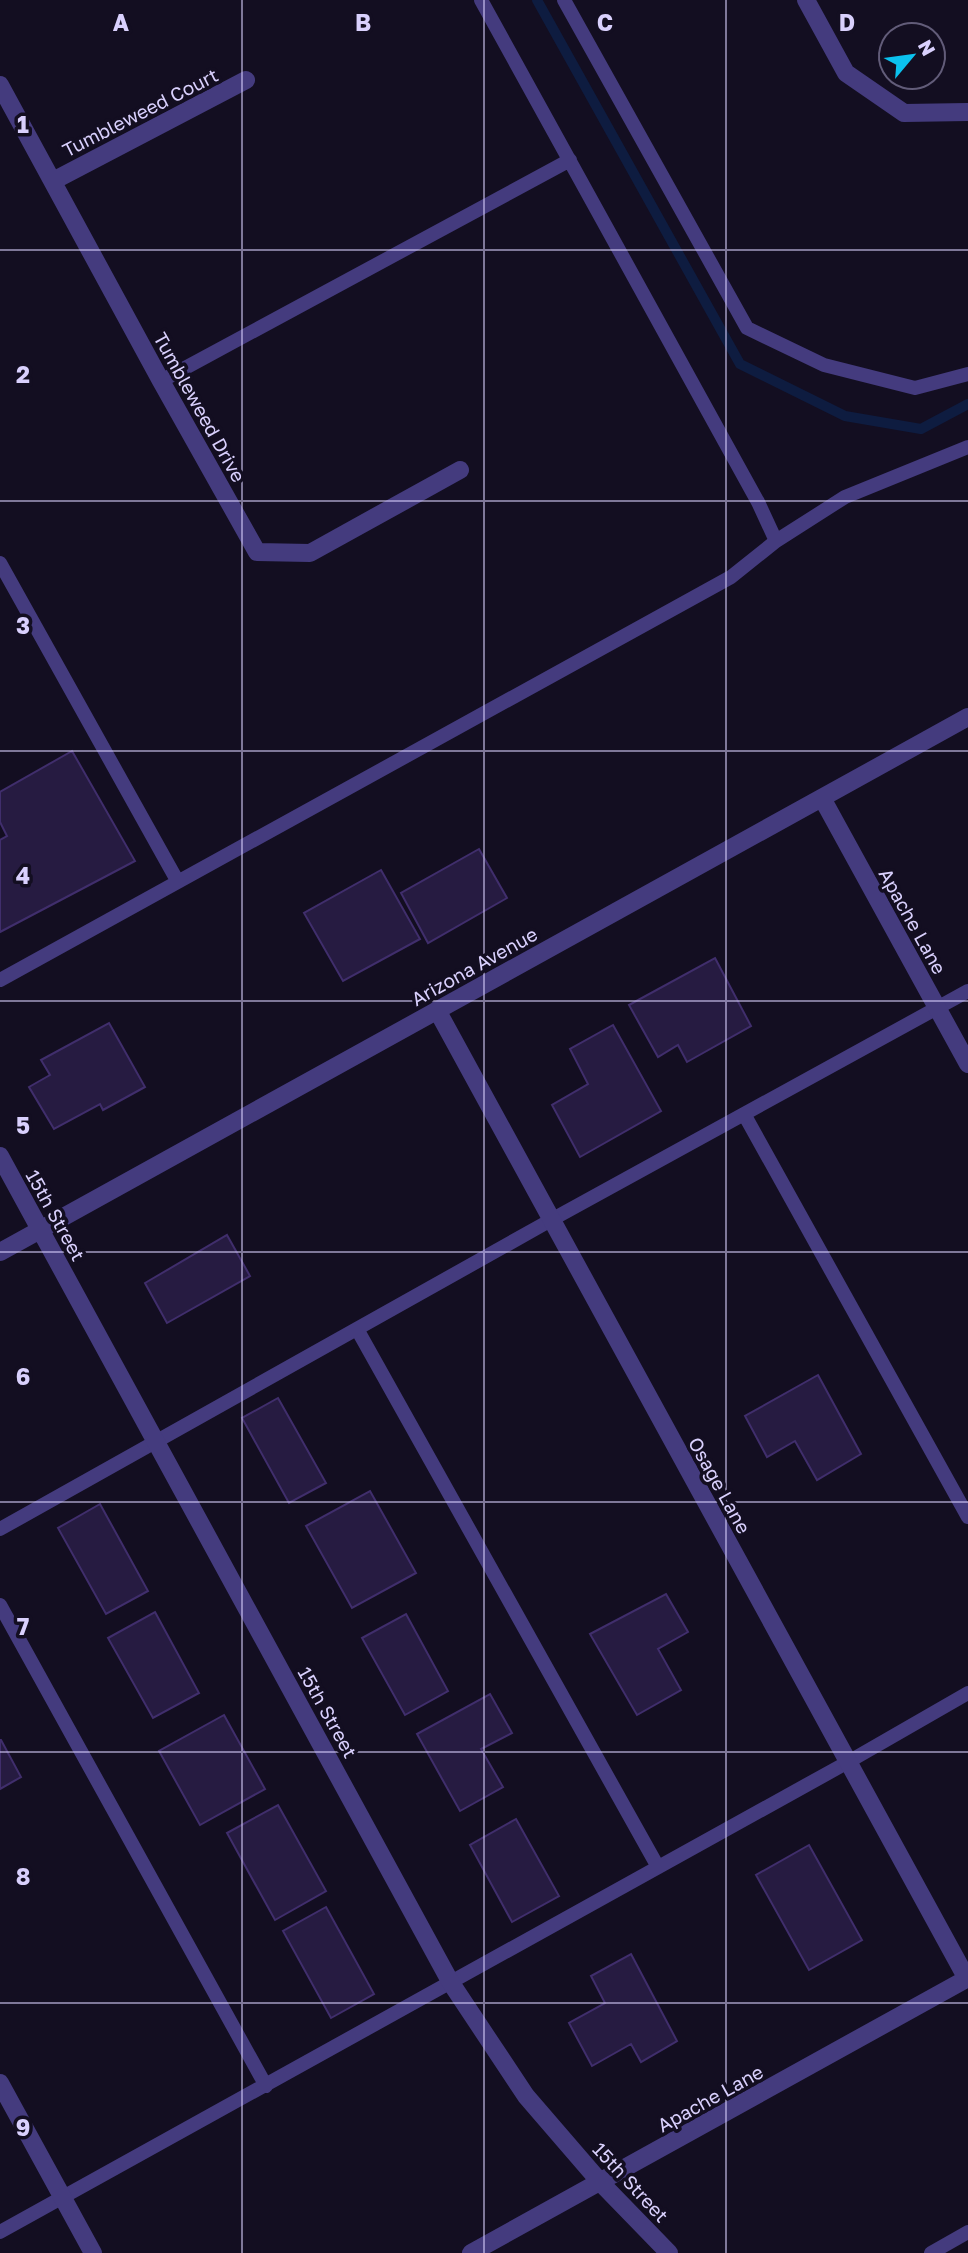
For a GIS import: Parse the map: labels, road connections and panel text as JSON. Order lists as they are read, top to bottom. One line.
{"streets":{"street":["Tumbleweed Court","Tumbleweed Drive","Apache Lane","Arizona Avenue","15th Street","Osage Lane"]},"crossings":[["Tumbleweed Court","Tumbleweed Drive"],["Apache Lane","Arizona Avenue"],["Apache Lane","15th Street"],["Apache Lane","Osage Lane"],["Arizona Avenue","15th Street"],["Arizona Avenue","Osage Lane"]],"north":"top right","grid":{"columns":["A","B","C","D"],"rows":["1","2","3","4","5","6","7","8","9"]}}
